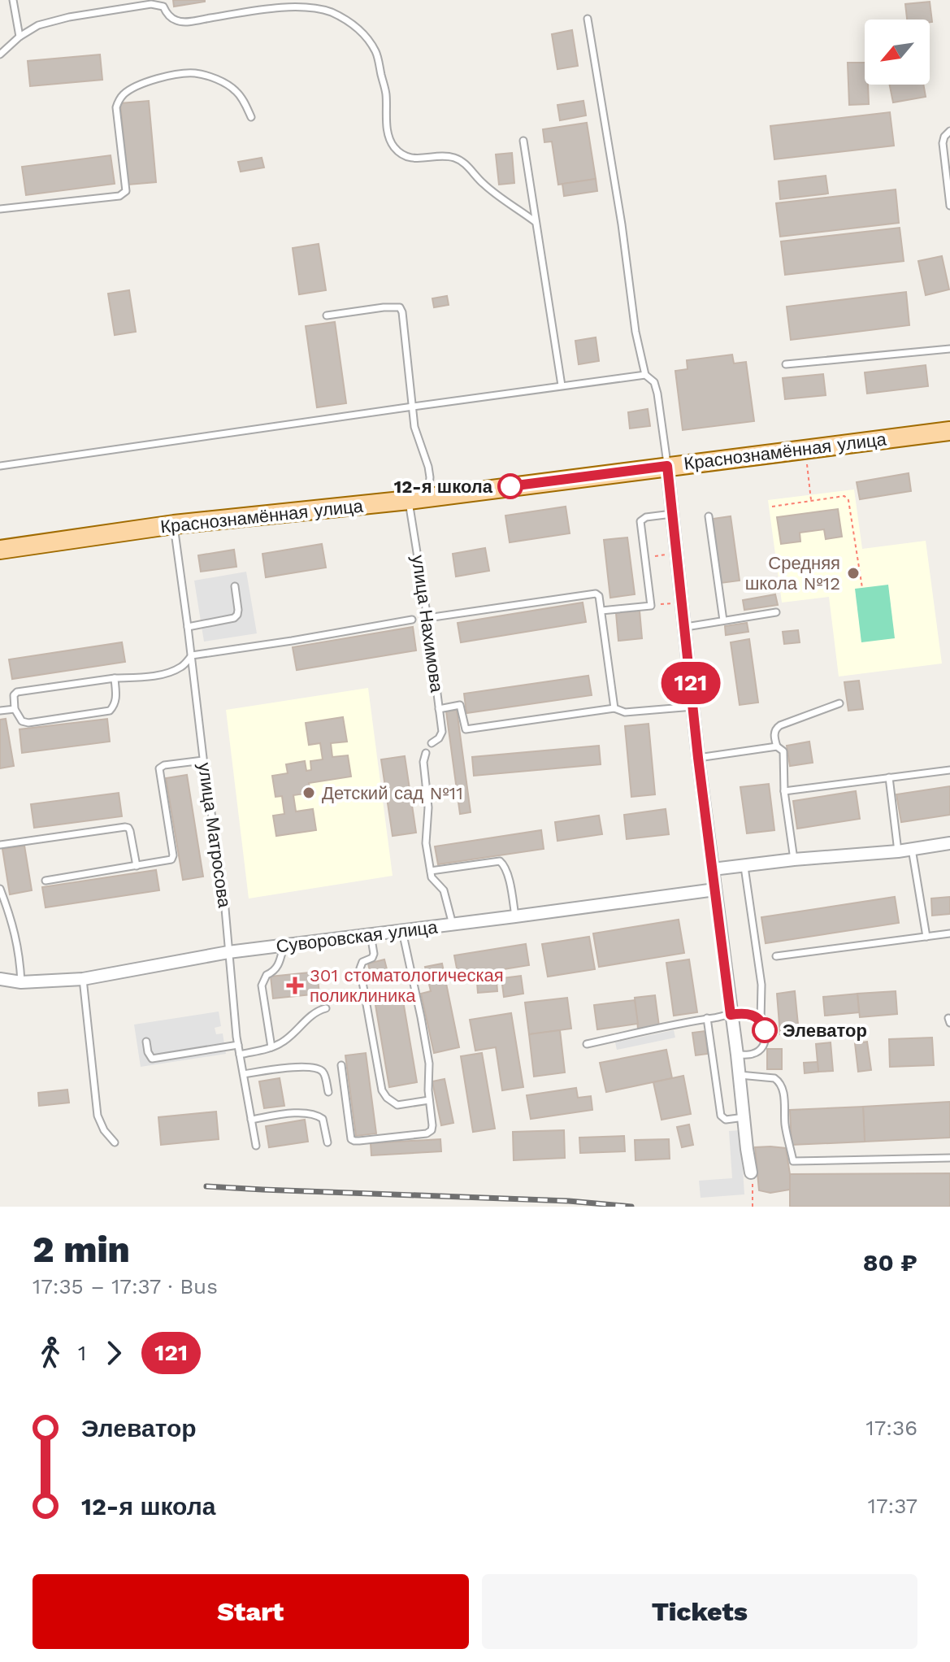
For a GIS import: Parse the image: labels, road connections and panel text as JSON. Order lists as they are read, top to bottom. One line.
{"streets":{"main road":["Краснознамённая улица"],"street":["Суворовская улица"],"lane":["улица Нахимова","улица Матросова"]},"crossings":[["Краснознамённая улица","улица Нахимова"],["Краснознамённая улица","улица Матросова"],["улица Матросова","Суворовская улица"]],"places":{"other":["12-я школа","Средняя школа №12","Детский сад №11","Элеватор"],"health":["301 стоматологическая поликлиника"]},"lines":["bus line 121"],"north":"bottom left","page":{"on_map":"121","heading":["2 min","17:35 – 17:37 · Bus","80 ₽"],"legs":["1","121"],"list":[{"name":"Элеватор","value":"17:36"},{"name":"12-я школа","value":"17:37"}],"buttons":["Start","Tickets"]}}
